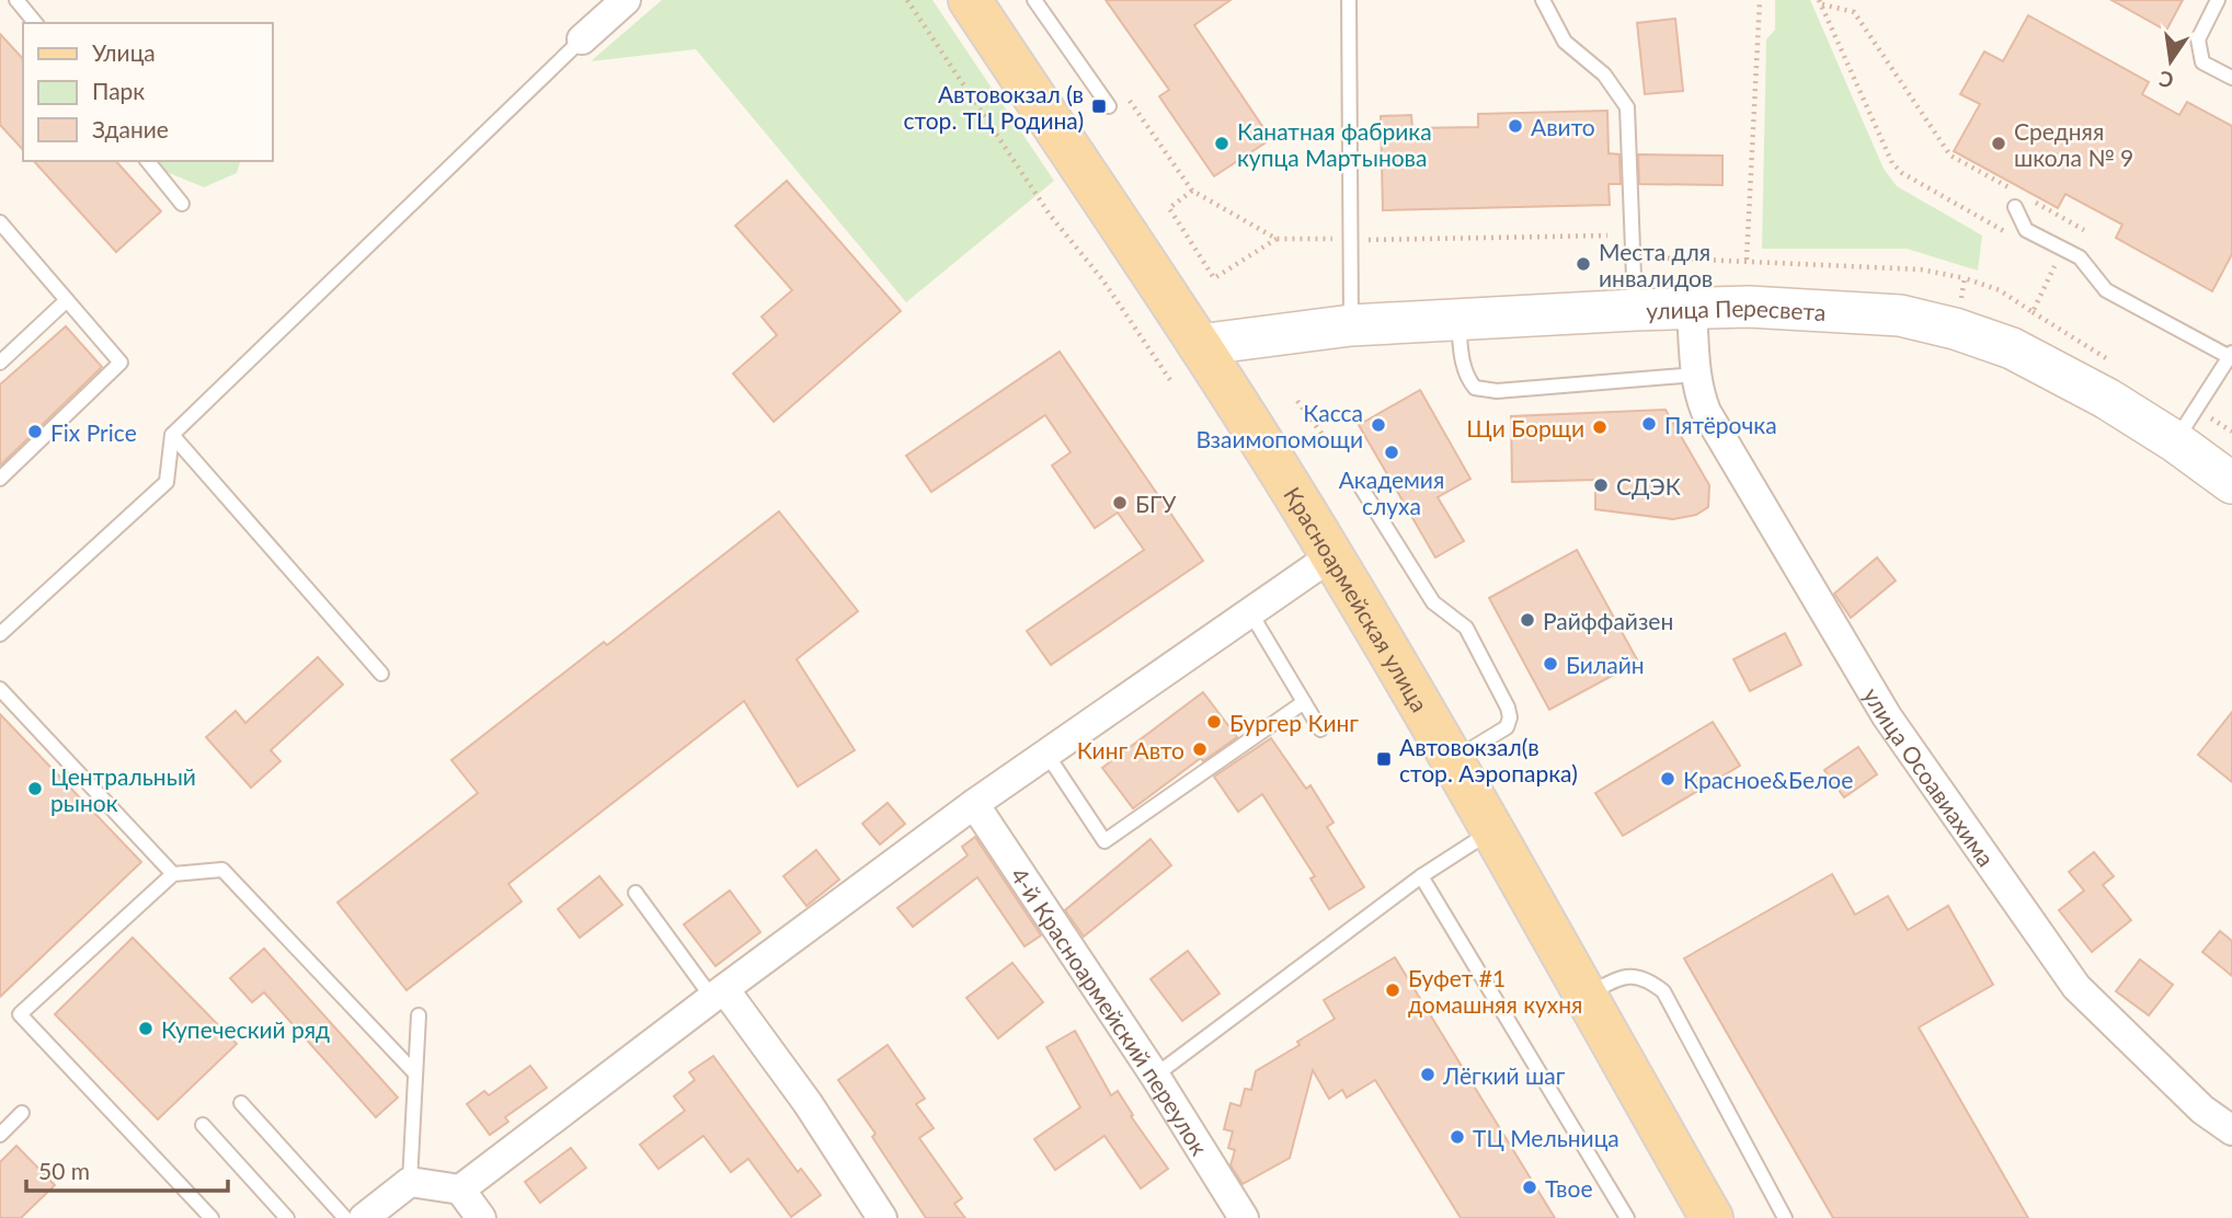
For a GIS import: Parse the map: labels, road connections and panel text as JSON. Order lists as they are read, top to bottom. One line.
{"streets":{"main road":["улица Пересвета","Красноармейская улица"],"street":["улица Осоавиахима","4-й Красноармейский переулок"]},"crossings":[["улица Пересвета","Красноармейская улица"],["улица Пересвета","улица Осоавиахима"]],"places":{"transit":["Автовокзал (в стор. ТЦ Родина)","Автовокзал(в стор. Аэропарка)"],"other":["Авито","Канатная фабрика купца Мартынова","Средняя школа № 9","Места для инвалидов","Пятёрочка","Касса Взаимопомощи","Щи Борщи","Fix Price","Академия слуха","СДЭК","БГУ","Райффайзен","Билайн","Бургер Кинг","Кинг Авто","Красное&Белое","Центральный рынок","Буфет #1 домашняя кухня","Купеческий ряд","Лёгкий шаг","ТЦ Мельница","Твое"]},"legend":["Улица","Парк","Здание"],"scale_bar":"50 m","north":"bottom"}
